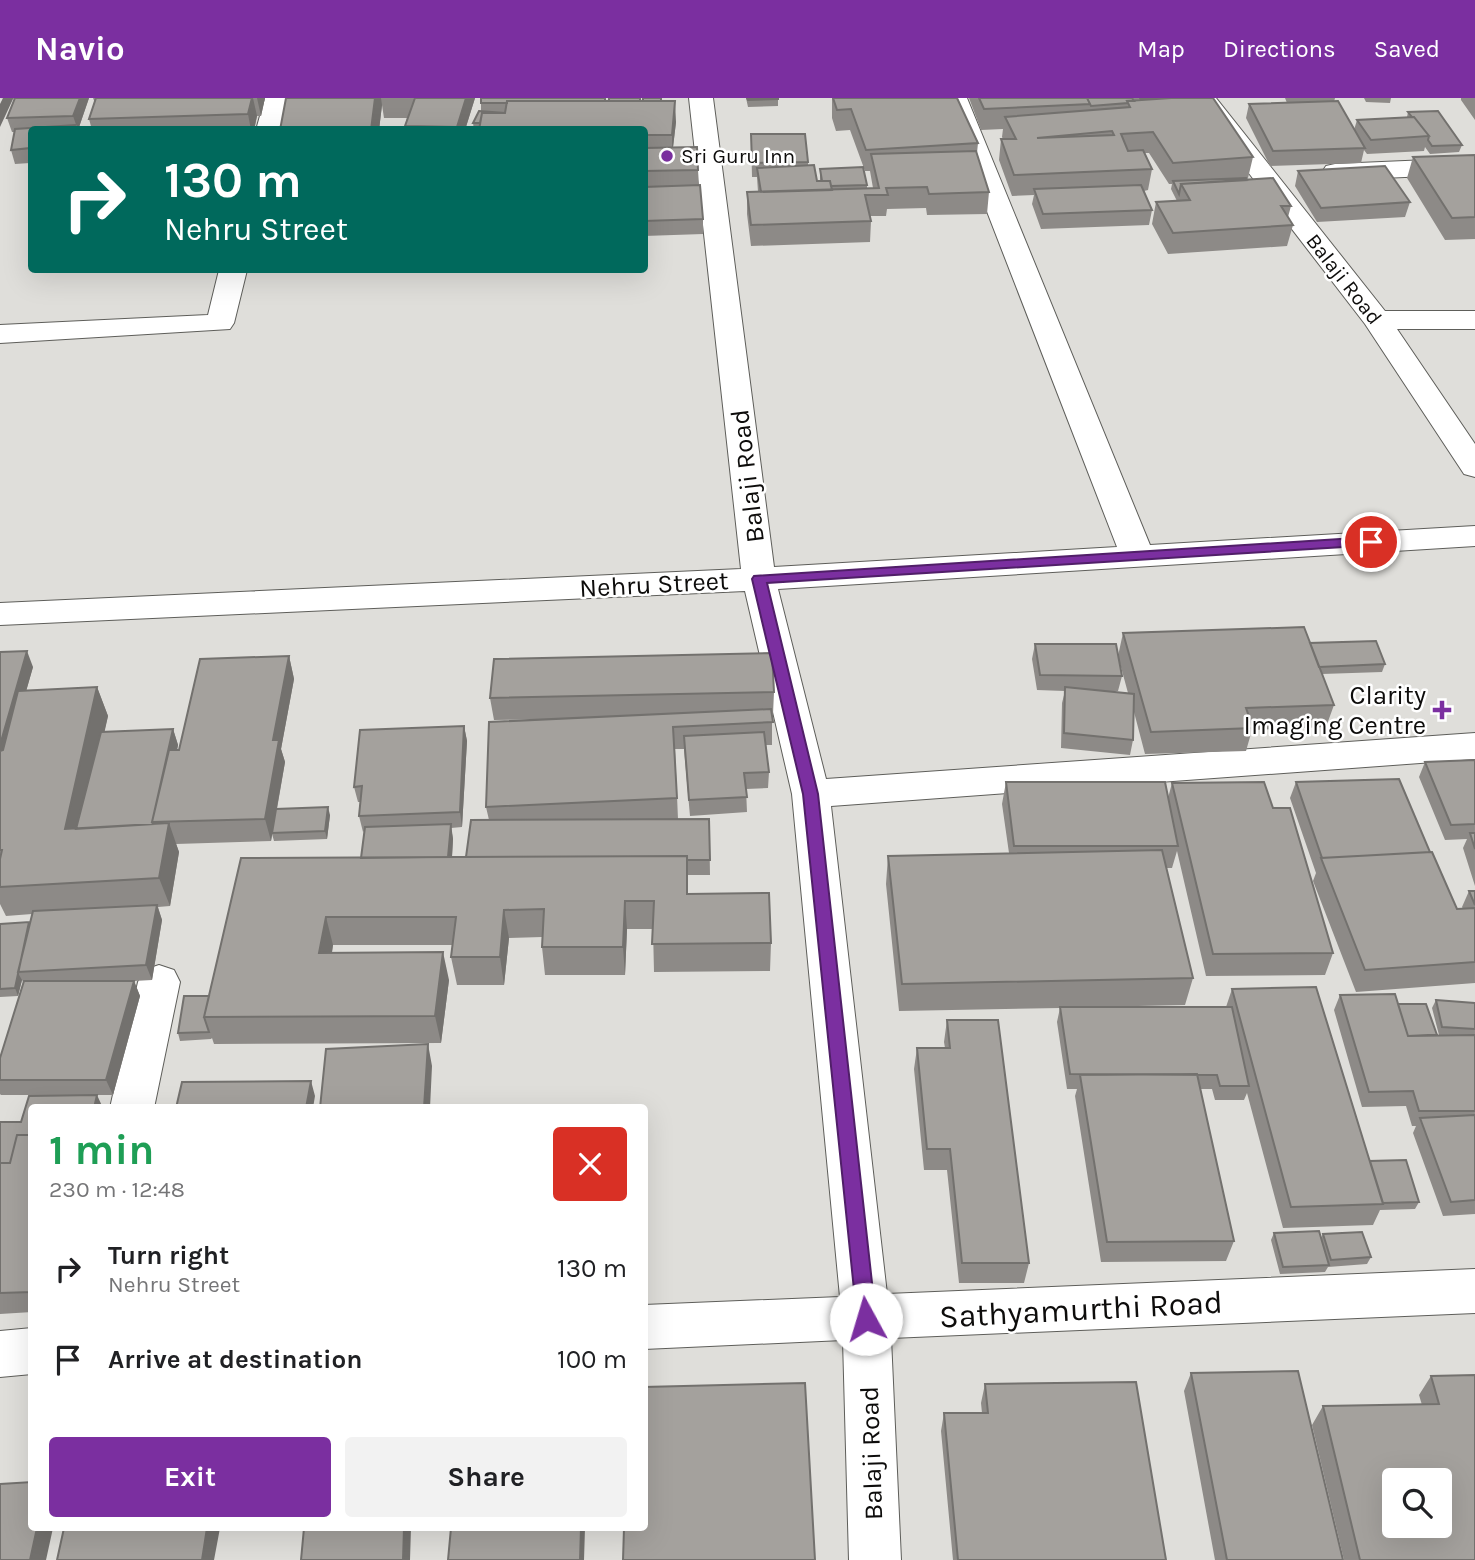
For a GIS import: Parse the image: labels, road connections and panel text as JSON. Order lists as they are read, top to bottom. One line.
{"streets":{"street":["Balaji Road","Nehru Street","Sathyamurthi Road"]},"crossings":[["Balaji Road","Nehru Street"],["Balaji Road","Sathyamurthi Road"]],"places":{"other":["Sri Guru Inn"],"health":["Clarity Imaging Centre"]},"page":{"header":"Navio","nav":["Map","Directions","Saved"],"turn":["130 m","Nehru Street"],"heading":["1 min","230 m · 12:48"],"list":[{"name":"Turn right","note":"Nehru Street","value":"130 m"},{"name":"Arrive at destination","value":"100 m"}],"buttons":["Exit","Share"]}}
